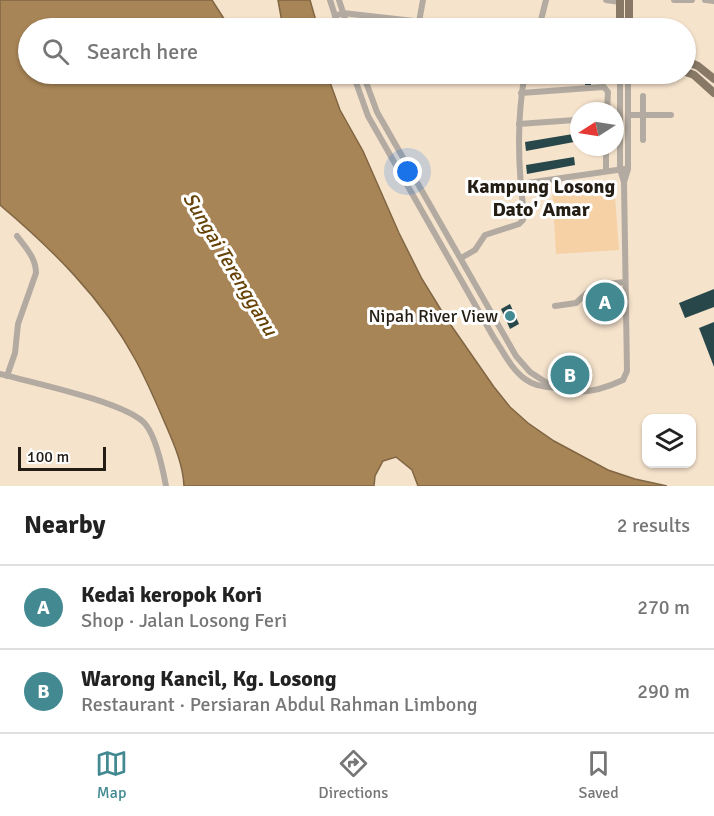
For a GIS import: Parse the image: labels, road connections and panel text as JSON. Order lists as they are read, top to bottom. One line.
{"districts":["Kampung Losong Dato' Amar"],"water":["Sungai Terengganu"],"places":["Nipah River View"],"scale_bar":"100 m","north":"left","page":{"search":"Search here","pins":["A","B"],"scale":"100 m","heading":["Nearby","2 results"],"list":[{"mark":"A","name":"Kedai keropok Kori","note":"Shop · Jalan Losong Feri","value":"270 m"},{"mark":"B","name":"Warong Kancil, Kg. Losong","note":"Restaurant · Persiaran Abdul Rahman Limbong","value":"290 m"}],"nav":["Map","Directions","Saved"]}}
